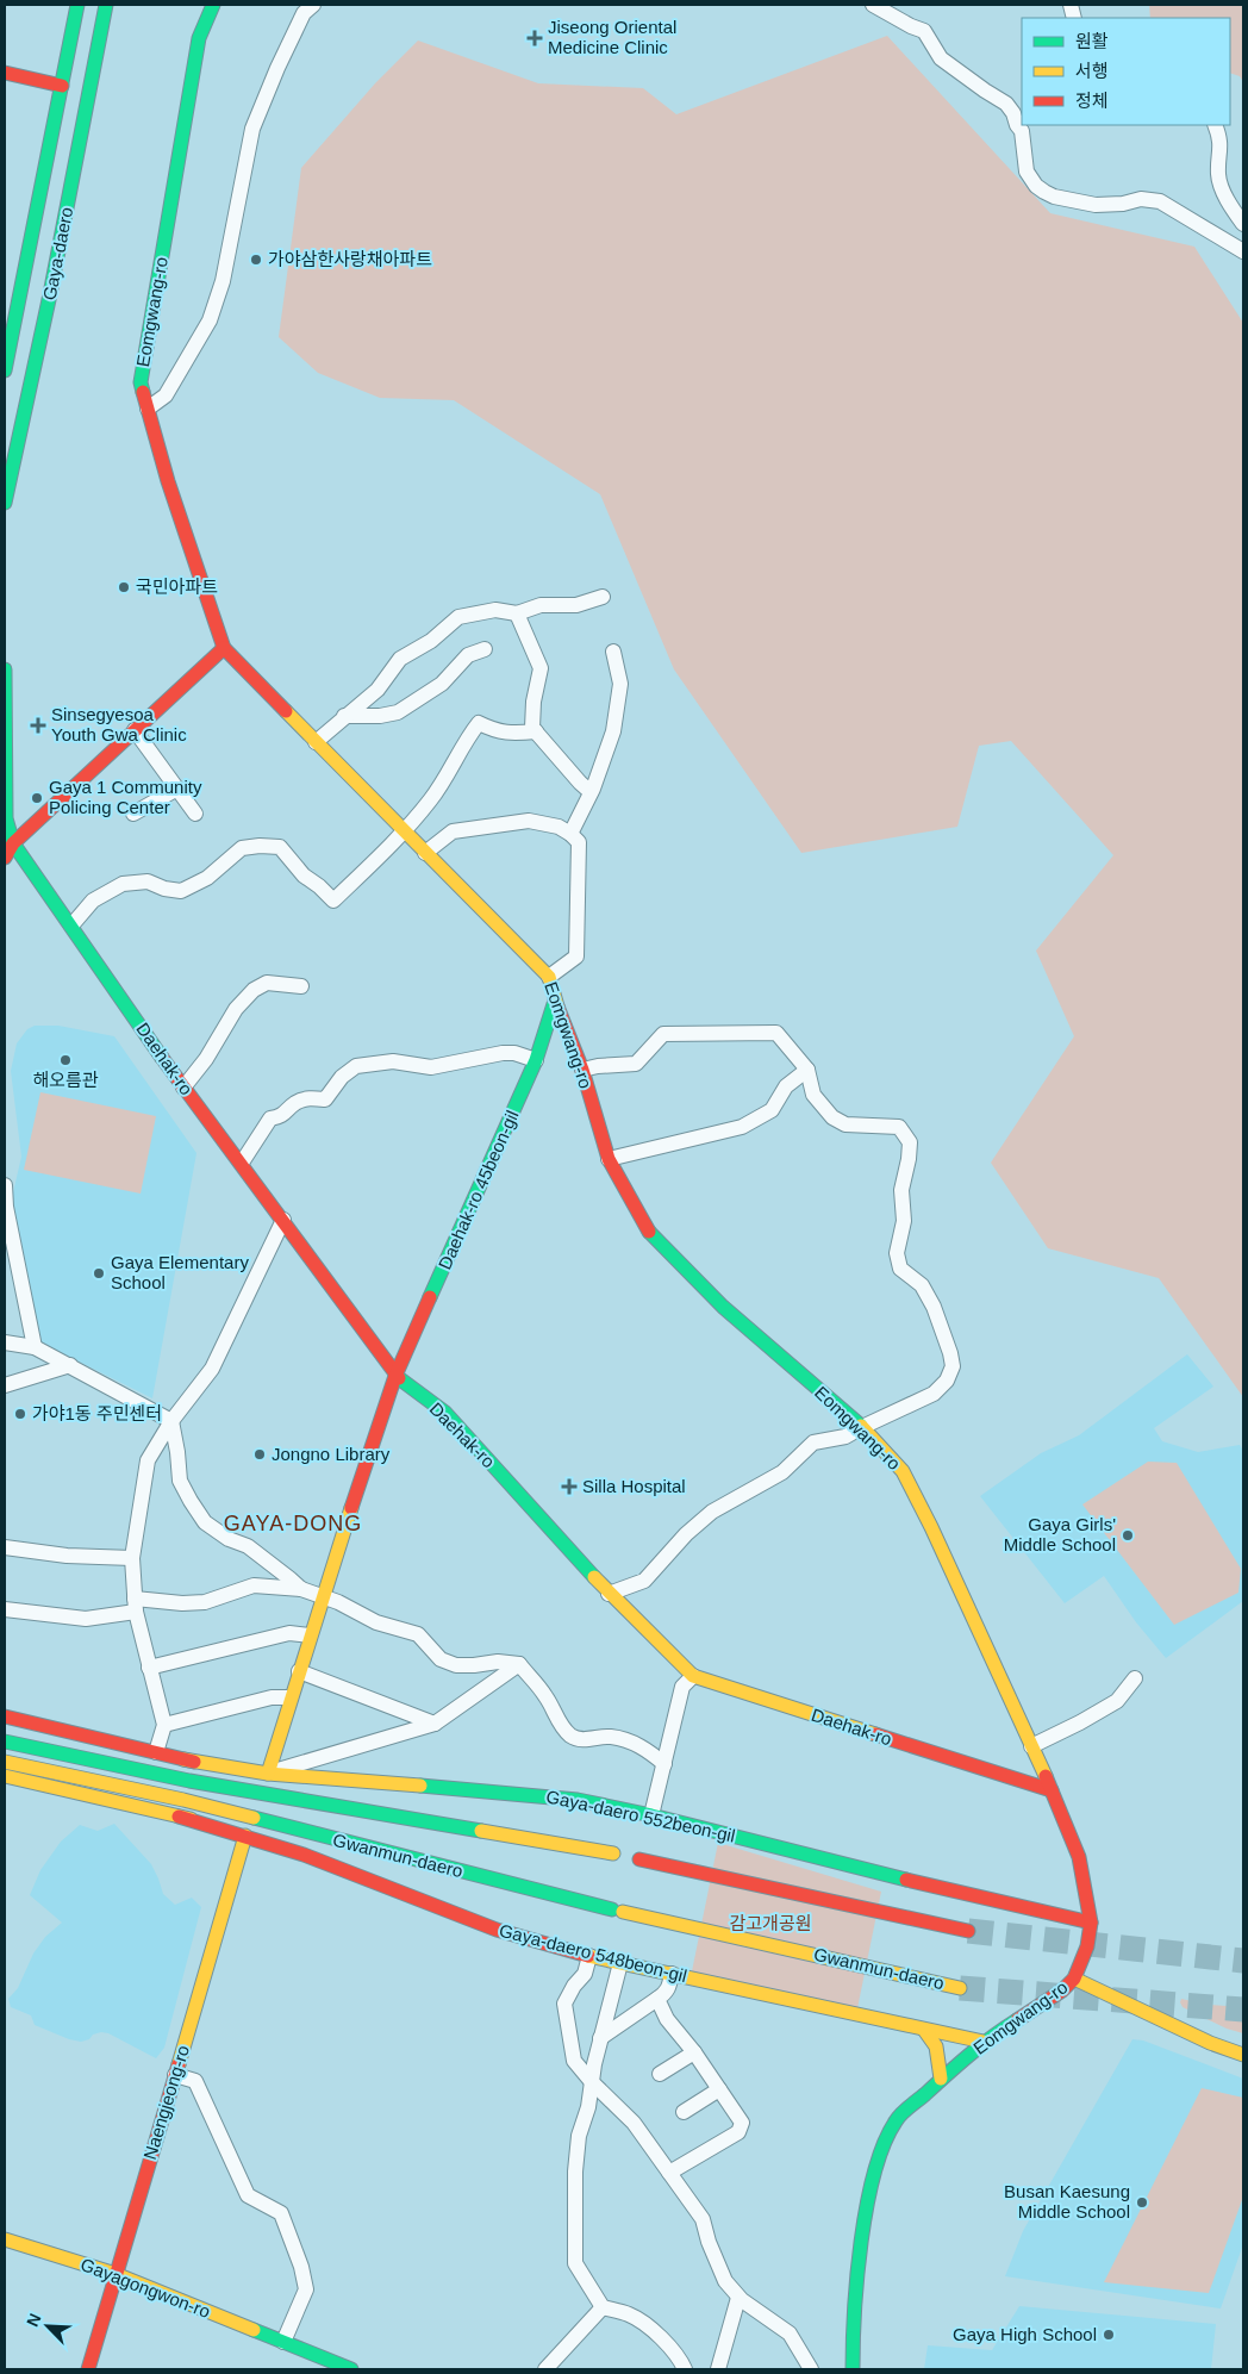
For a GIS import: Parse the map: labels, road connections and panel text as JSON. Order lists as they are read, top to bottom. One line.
{"streets":{"main road":["Gaya-daero","Eomgwang-ro","Daehak-ro","Daehak-ro 45beon-gil","Gaya-daero 552beon-gil","Gwanmun-daero","Gaya-daero 548beon-gil","Naengjeong-ro","Gayagongwon-ro"]},"crossings":[["Eomgwang-ro","Daehak-ro"],["Eomgwang-ro","Daehak-ro 45beon-gil"],["Eomgwang-ro","Gaya-daero 552beon-gil"],["Eomgwang-ro","Gaya-daero 548beon-gil"],["Daehak-ro","Daehak-ro 45beon-gil"],["Daehak-ro 45beon-gil","Gaya-daero 552beon-gil"],["Gaya-daero 552beon-gil","Gwanmun-daero"],["Gwanmun-daero","Gaya-daero 548beon-gil"],["Gaya-daero 548beon-gil","Naengjeong-ro"],["Naengjeong-ro","Gayagongwon-ro"]],"districts":["GAYA-DONG"],"parks":["감고개공원"],"places":{"health":["Jiseong Oriental Medicine Clinic","Sinsegyesoa Youth Gwa Clinic","Silla Hospital"],"other":["가야삼한사랑채아파트","국민아파트","Gaya 1 Community Policing Center","해오름관","Gaya Elementary School","가야1동 주민센터","Jongno Library","Gaya Girls' Middle School","Busan Kaesung Middle School","Gaya High School"]},"legend":["원활","서행","정체"],"north":"top left"}
